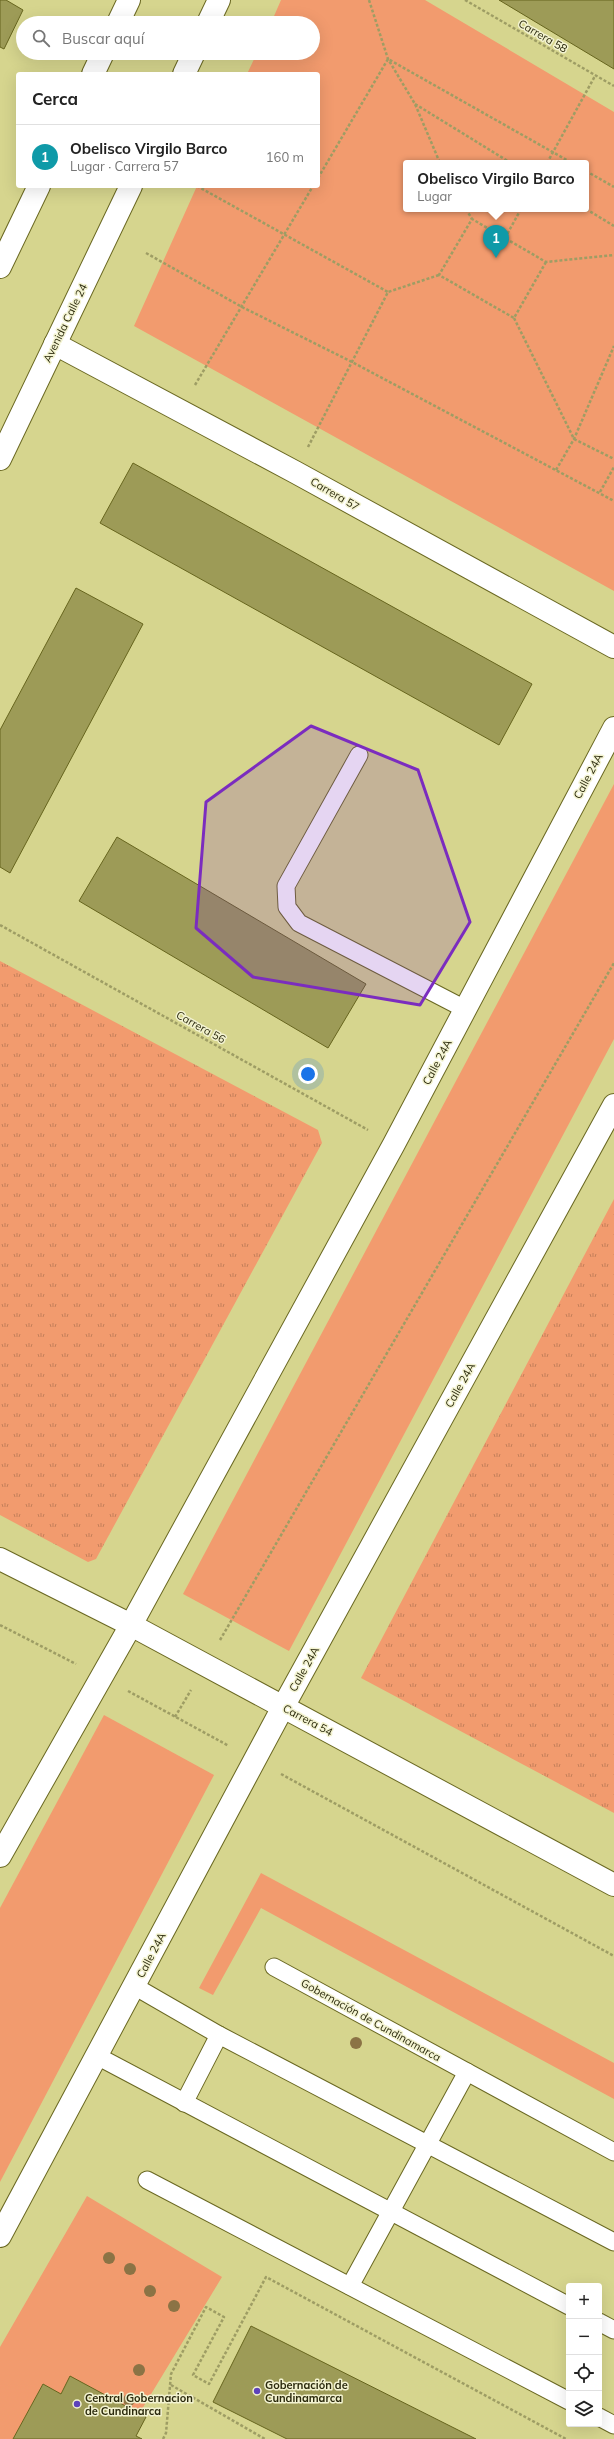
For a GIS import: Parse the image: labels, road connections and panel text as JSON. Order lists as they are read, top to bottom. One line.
{"streets":{"street":["Avenida Calle 24","Carrera 57","Calle 24A","Carrera 54"],"lane":["Gobernación de Cundinamarca"],"path":["Carrera 58","Carrera 56"]},"crossings":[["Avenida Calle 24","Carrera 57"],["Calle 24A","Carrera 56"],["Calle 24A","Carrera 54"]],"places":["Gobernación de Cundinamarca","Central Gobernacion de Cundinarca"],"page":{"search":"Buscar aquí","heading":"Cerca","list":[{"mark":"1","name":"Obelisco Virgilo Barco","note":"Lugar · Carrera 57","value":"160 m"}],"popup":["Obelisco Virgilo Barco","Lugar"],"pins":"1","map_buttons":["+","−"]}}
